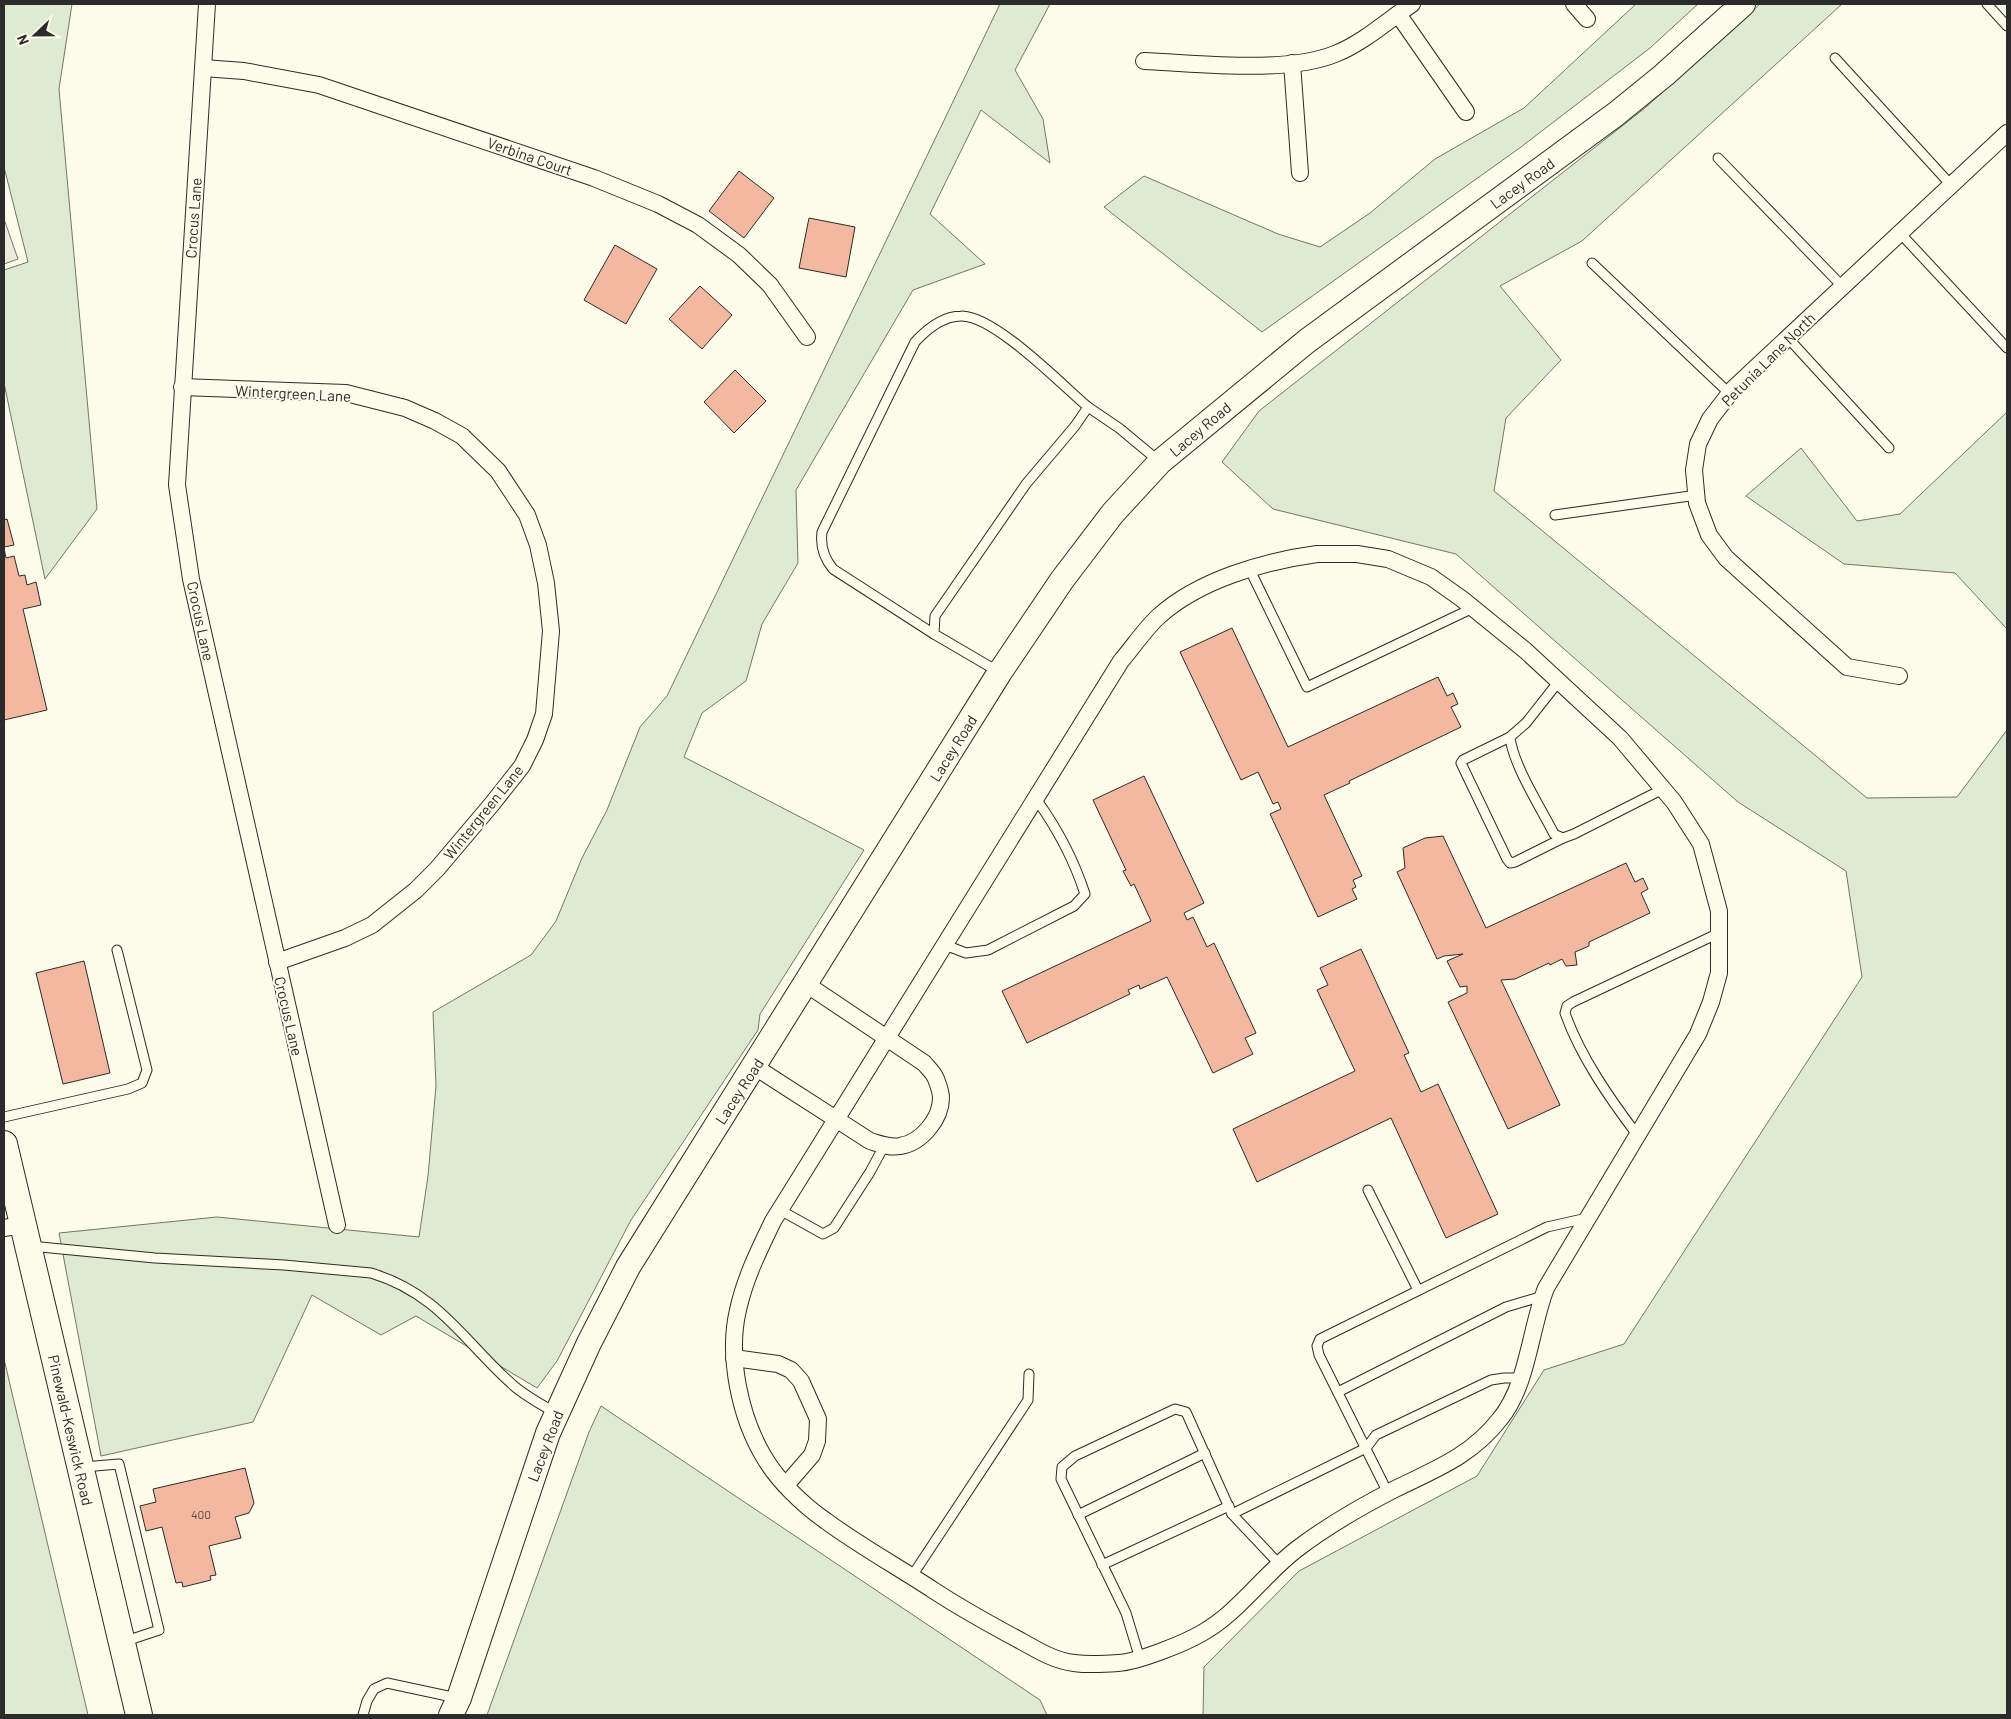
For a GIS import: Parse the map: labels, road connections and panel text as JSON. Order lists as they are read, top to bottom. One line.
{"streets":{"main road":["Lacey Road","Pinewald-Keswick Road"],"street":["Verbina Court","Crocus Lane","Petunia Lane North","Wintergreen Lane"]},"crossings":[["Verbina Court","Crocus Lane"],["Crocus Lane","Wintergreen Lane"]],"house_numbers":["400"],"north":"left"}
